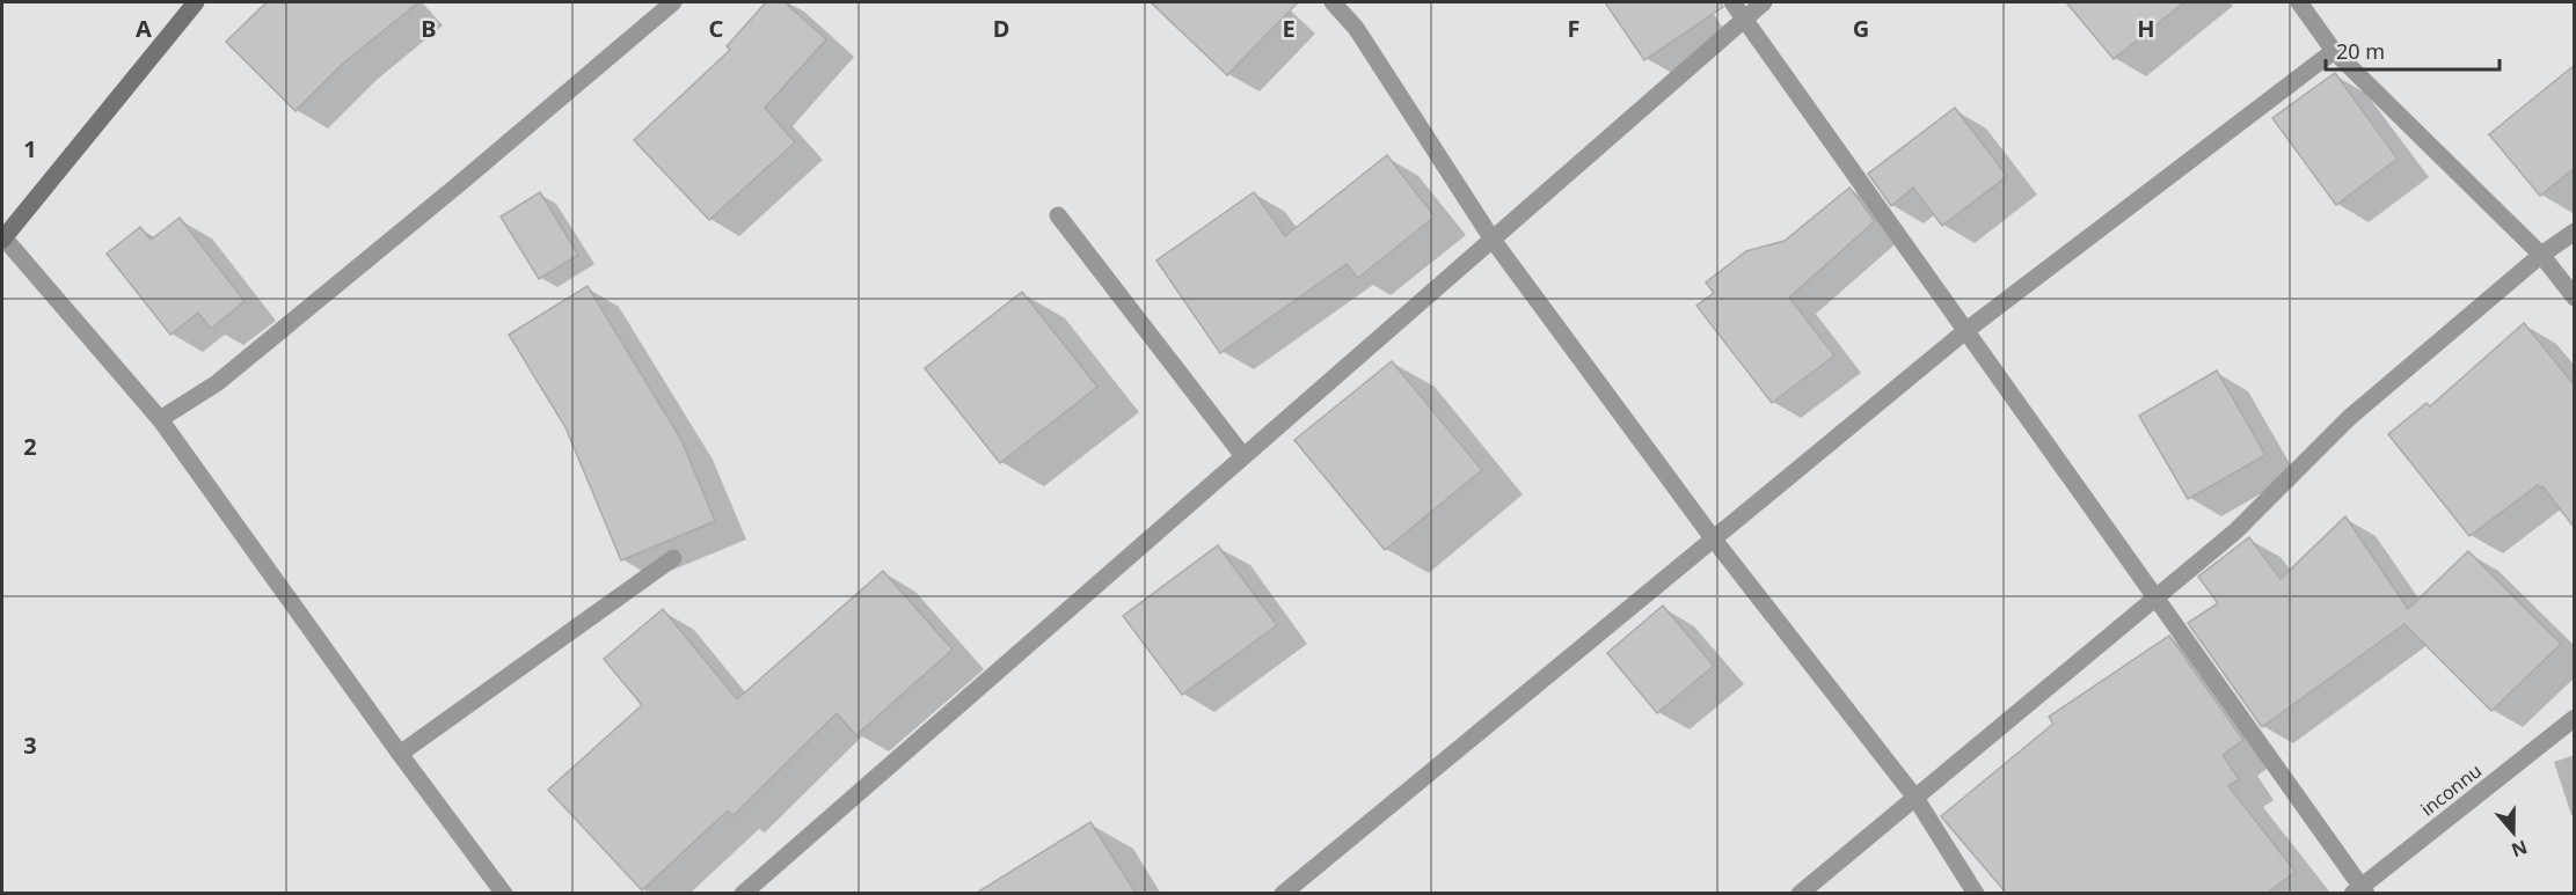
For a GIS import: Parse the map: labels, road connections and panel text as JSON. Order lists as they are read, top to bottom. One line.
{"streets":{"street":["inconnu"]},"scale_bar":"20 m","north":"bottom","grid":{"columns":["A","B","C","D","E","F","G","H"],"rows":["1","2","3"]}}
